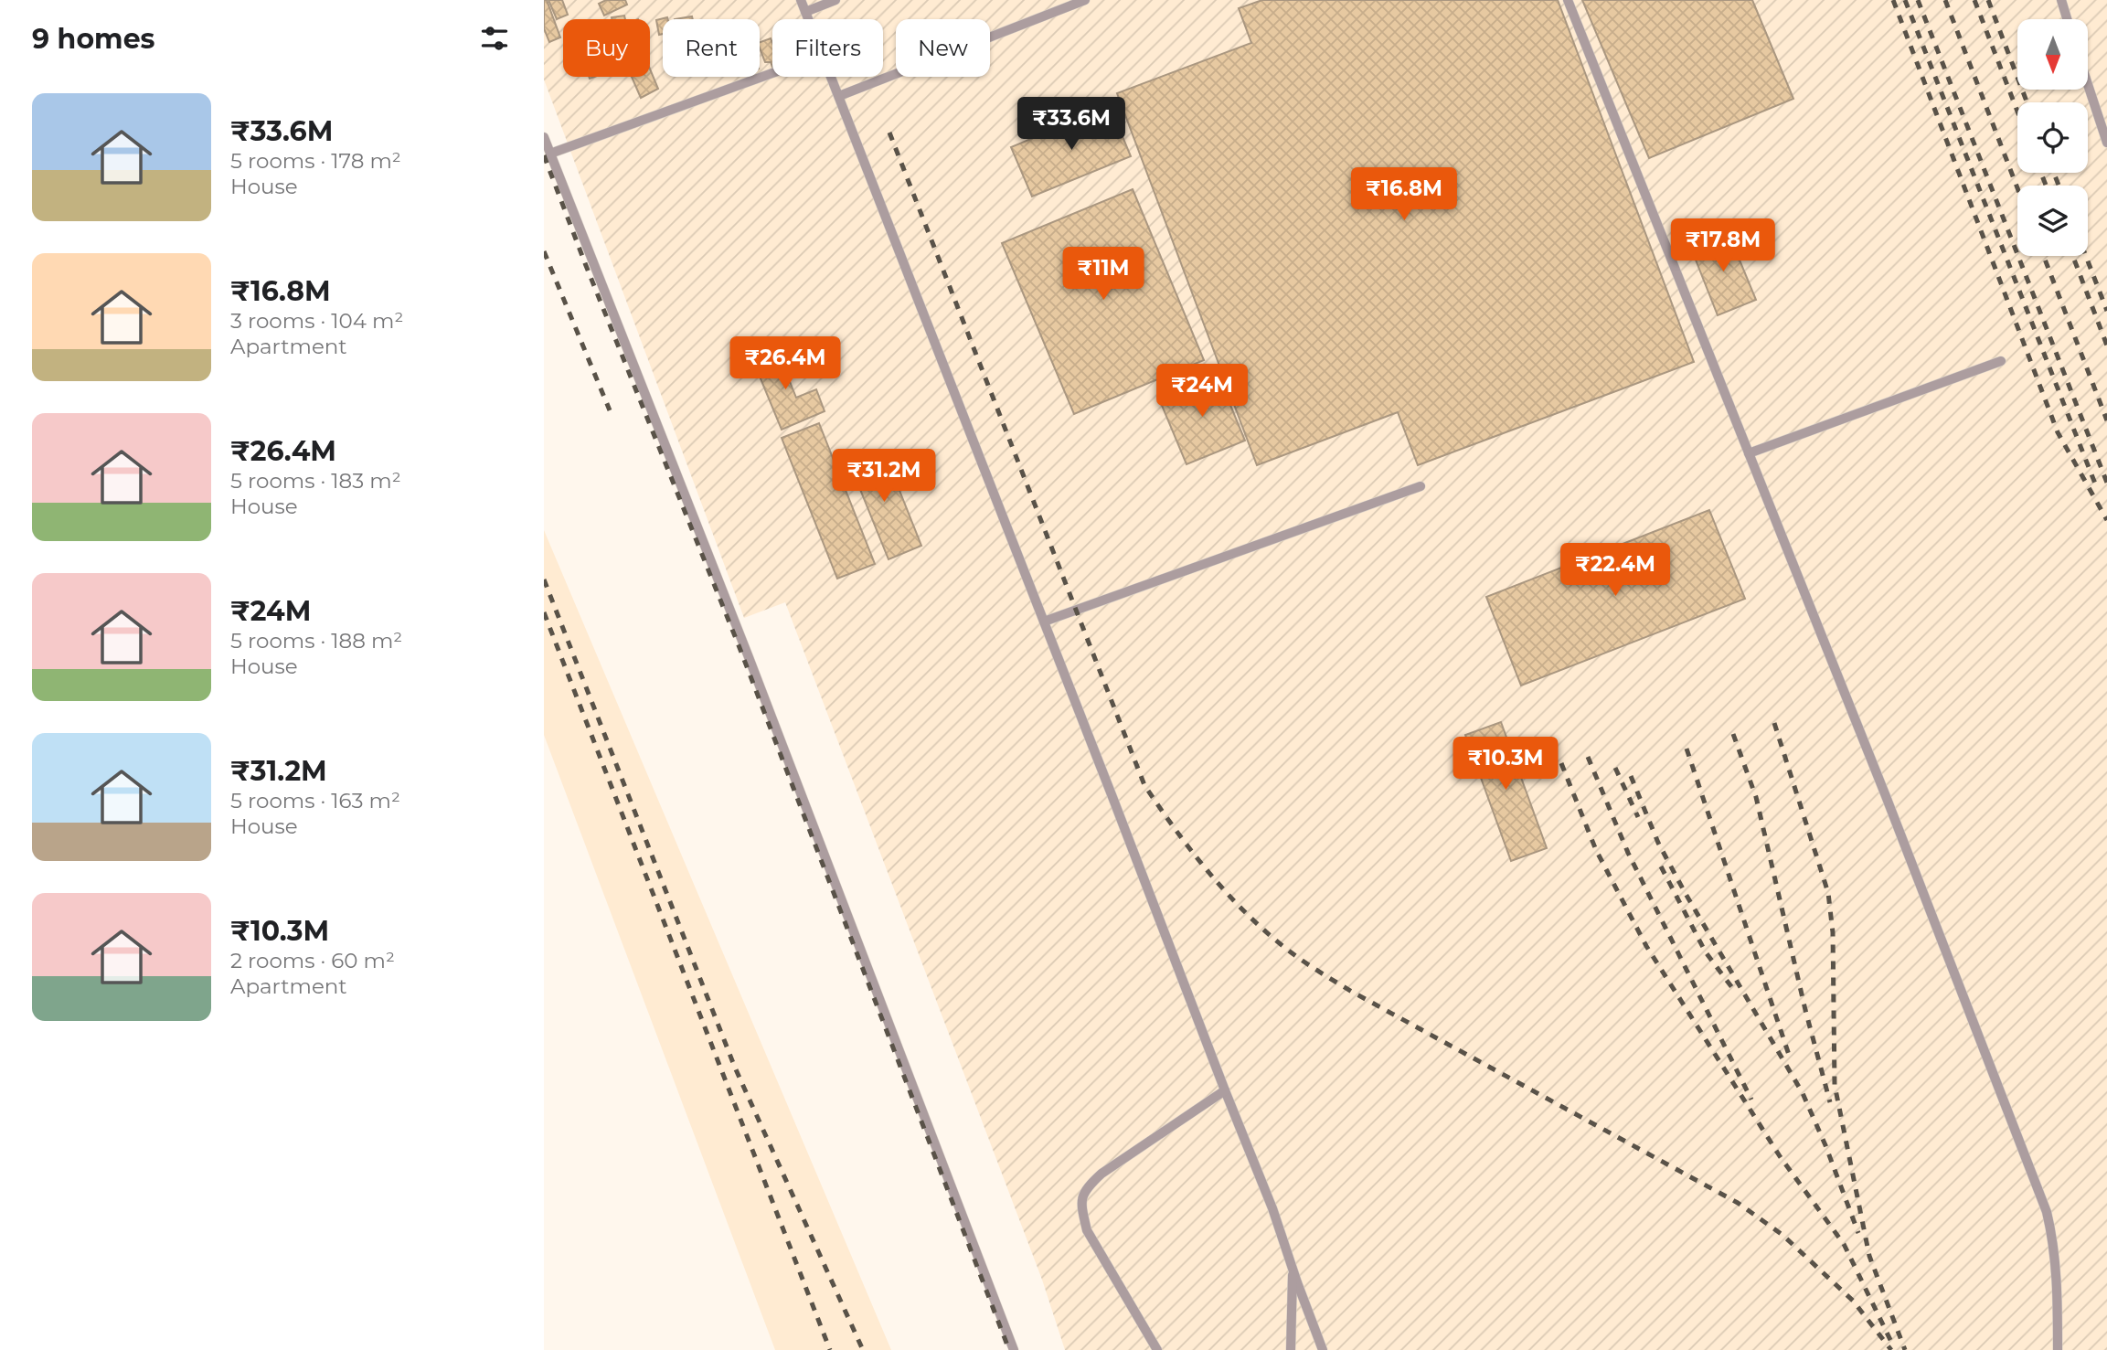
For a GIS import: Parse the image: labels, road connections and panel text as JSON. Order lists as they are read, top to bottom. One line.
{"north":"bottom","page":{"heading":"9 homes","chip":["Buy","Rent","Filters","New"],"list":[{"name":"₹33.6M","note":"5 rooms · 178 m² · House"},{"name":"₹16.8M","note":"3 rooms · 104 m² · Apartment"},{"name":"₹26.4M","note":"5 rooms · 183 m² · House"},{"name":"₹24M","note":"5 rooms · 188 m² · House"},{"name":"₹31.2M","note":"5 rooms · 163 m² · House"},{"name":"₹10.3M","note":"2 rooms · 60 m² · Apartment"}],"price":["₹33.6M","₹16.8M","₹17.8M","₹11M","₹26.4M","₹24M","₹31.2M","₹22.4M","₹10.3M"]}}
